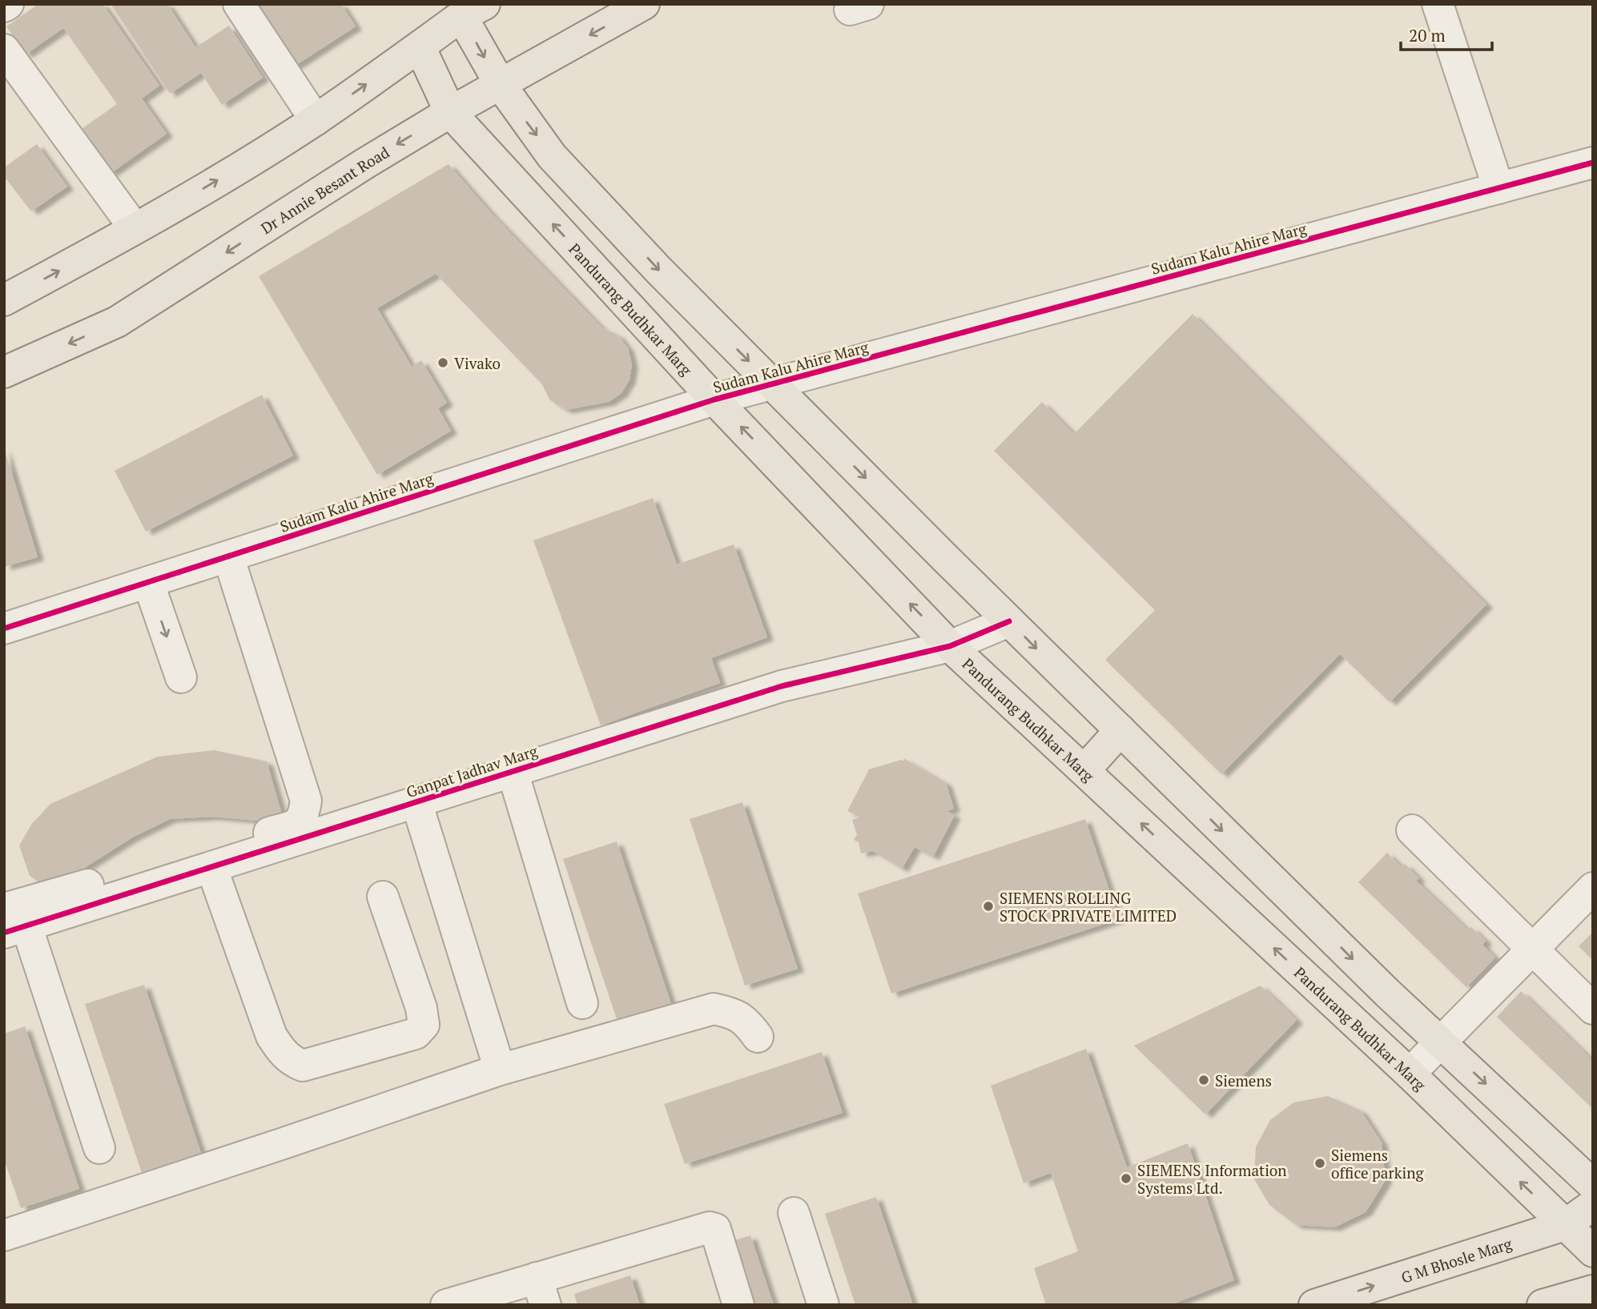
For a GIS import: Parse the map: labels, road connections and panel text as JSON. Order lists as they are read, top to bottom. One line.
{"streets":{"main road":["Dr Annie Besant Road","Pandurang Budhkar Marg","G M Bhosle Marg"],"street":["Sudam Kalu Ahire Marg","Ganpat Jadhav Marg"]},"crossings":[["Dr Annie Besant Road","Pandurang Budhkar Marg"],["Sudam Kalu Ahire Marg","Pandurang Budhkar Marg"],["Pandurang Budhkar Marg","Ganpat Jadhav Marg"],["Pandurang Budhkar Marg","G M Bhosle Marg"]],"one_way":["G M Bhosle Marg"],"places":["Vivako","SIEMENS ROLLING STOCK PRIVATE LIMITED","Siemens","Siemens office parking","SIEMENS Information Systems Ltd."],"scale_bar":"20 m"}
